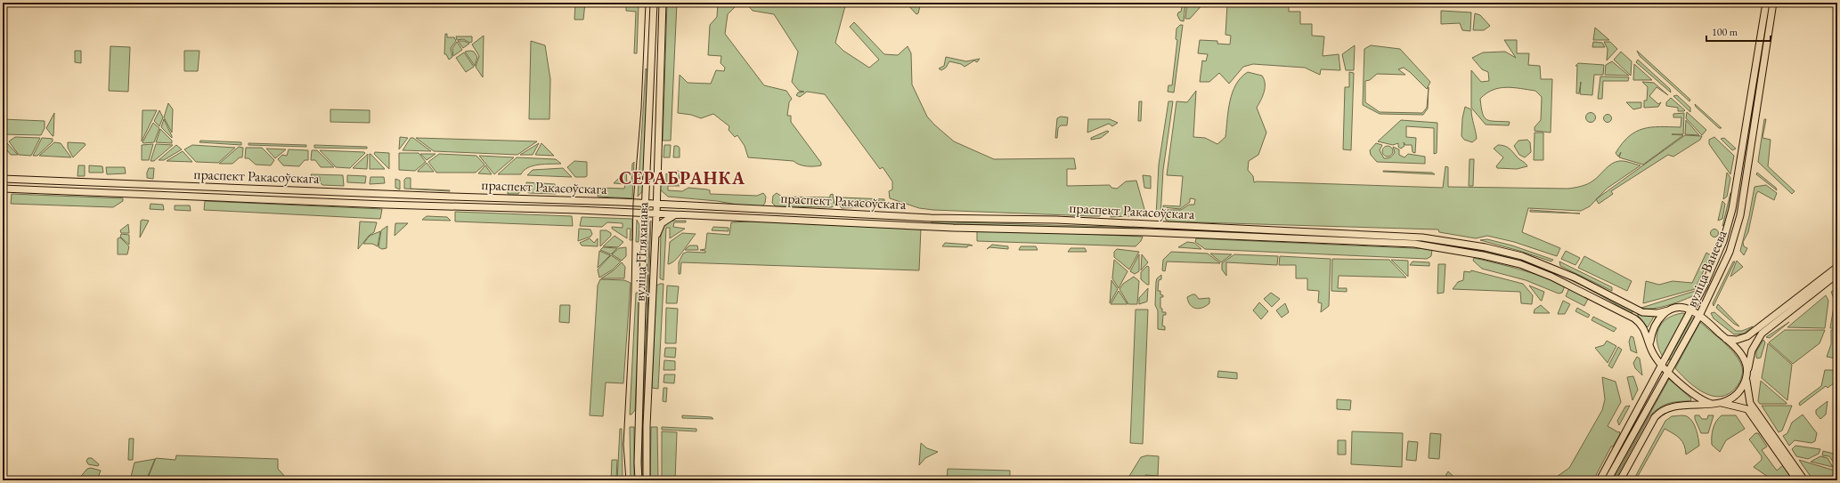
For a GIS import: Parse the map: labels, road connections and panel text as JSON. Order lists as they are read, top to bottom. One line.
{"streets":{"main road":["праспект Ракасоўскага","вуліца Пляханава","вуліца Ванеева"]},"crossings":[["праспект Ракасоўскага","вуліца Пляханава"],["праспект Ракасоўскага","вуліца Ванеева"]],"districts":["СЕРАБРАНКА"],"scale_bar":"100 m"}
